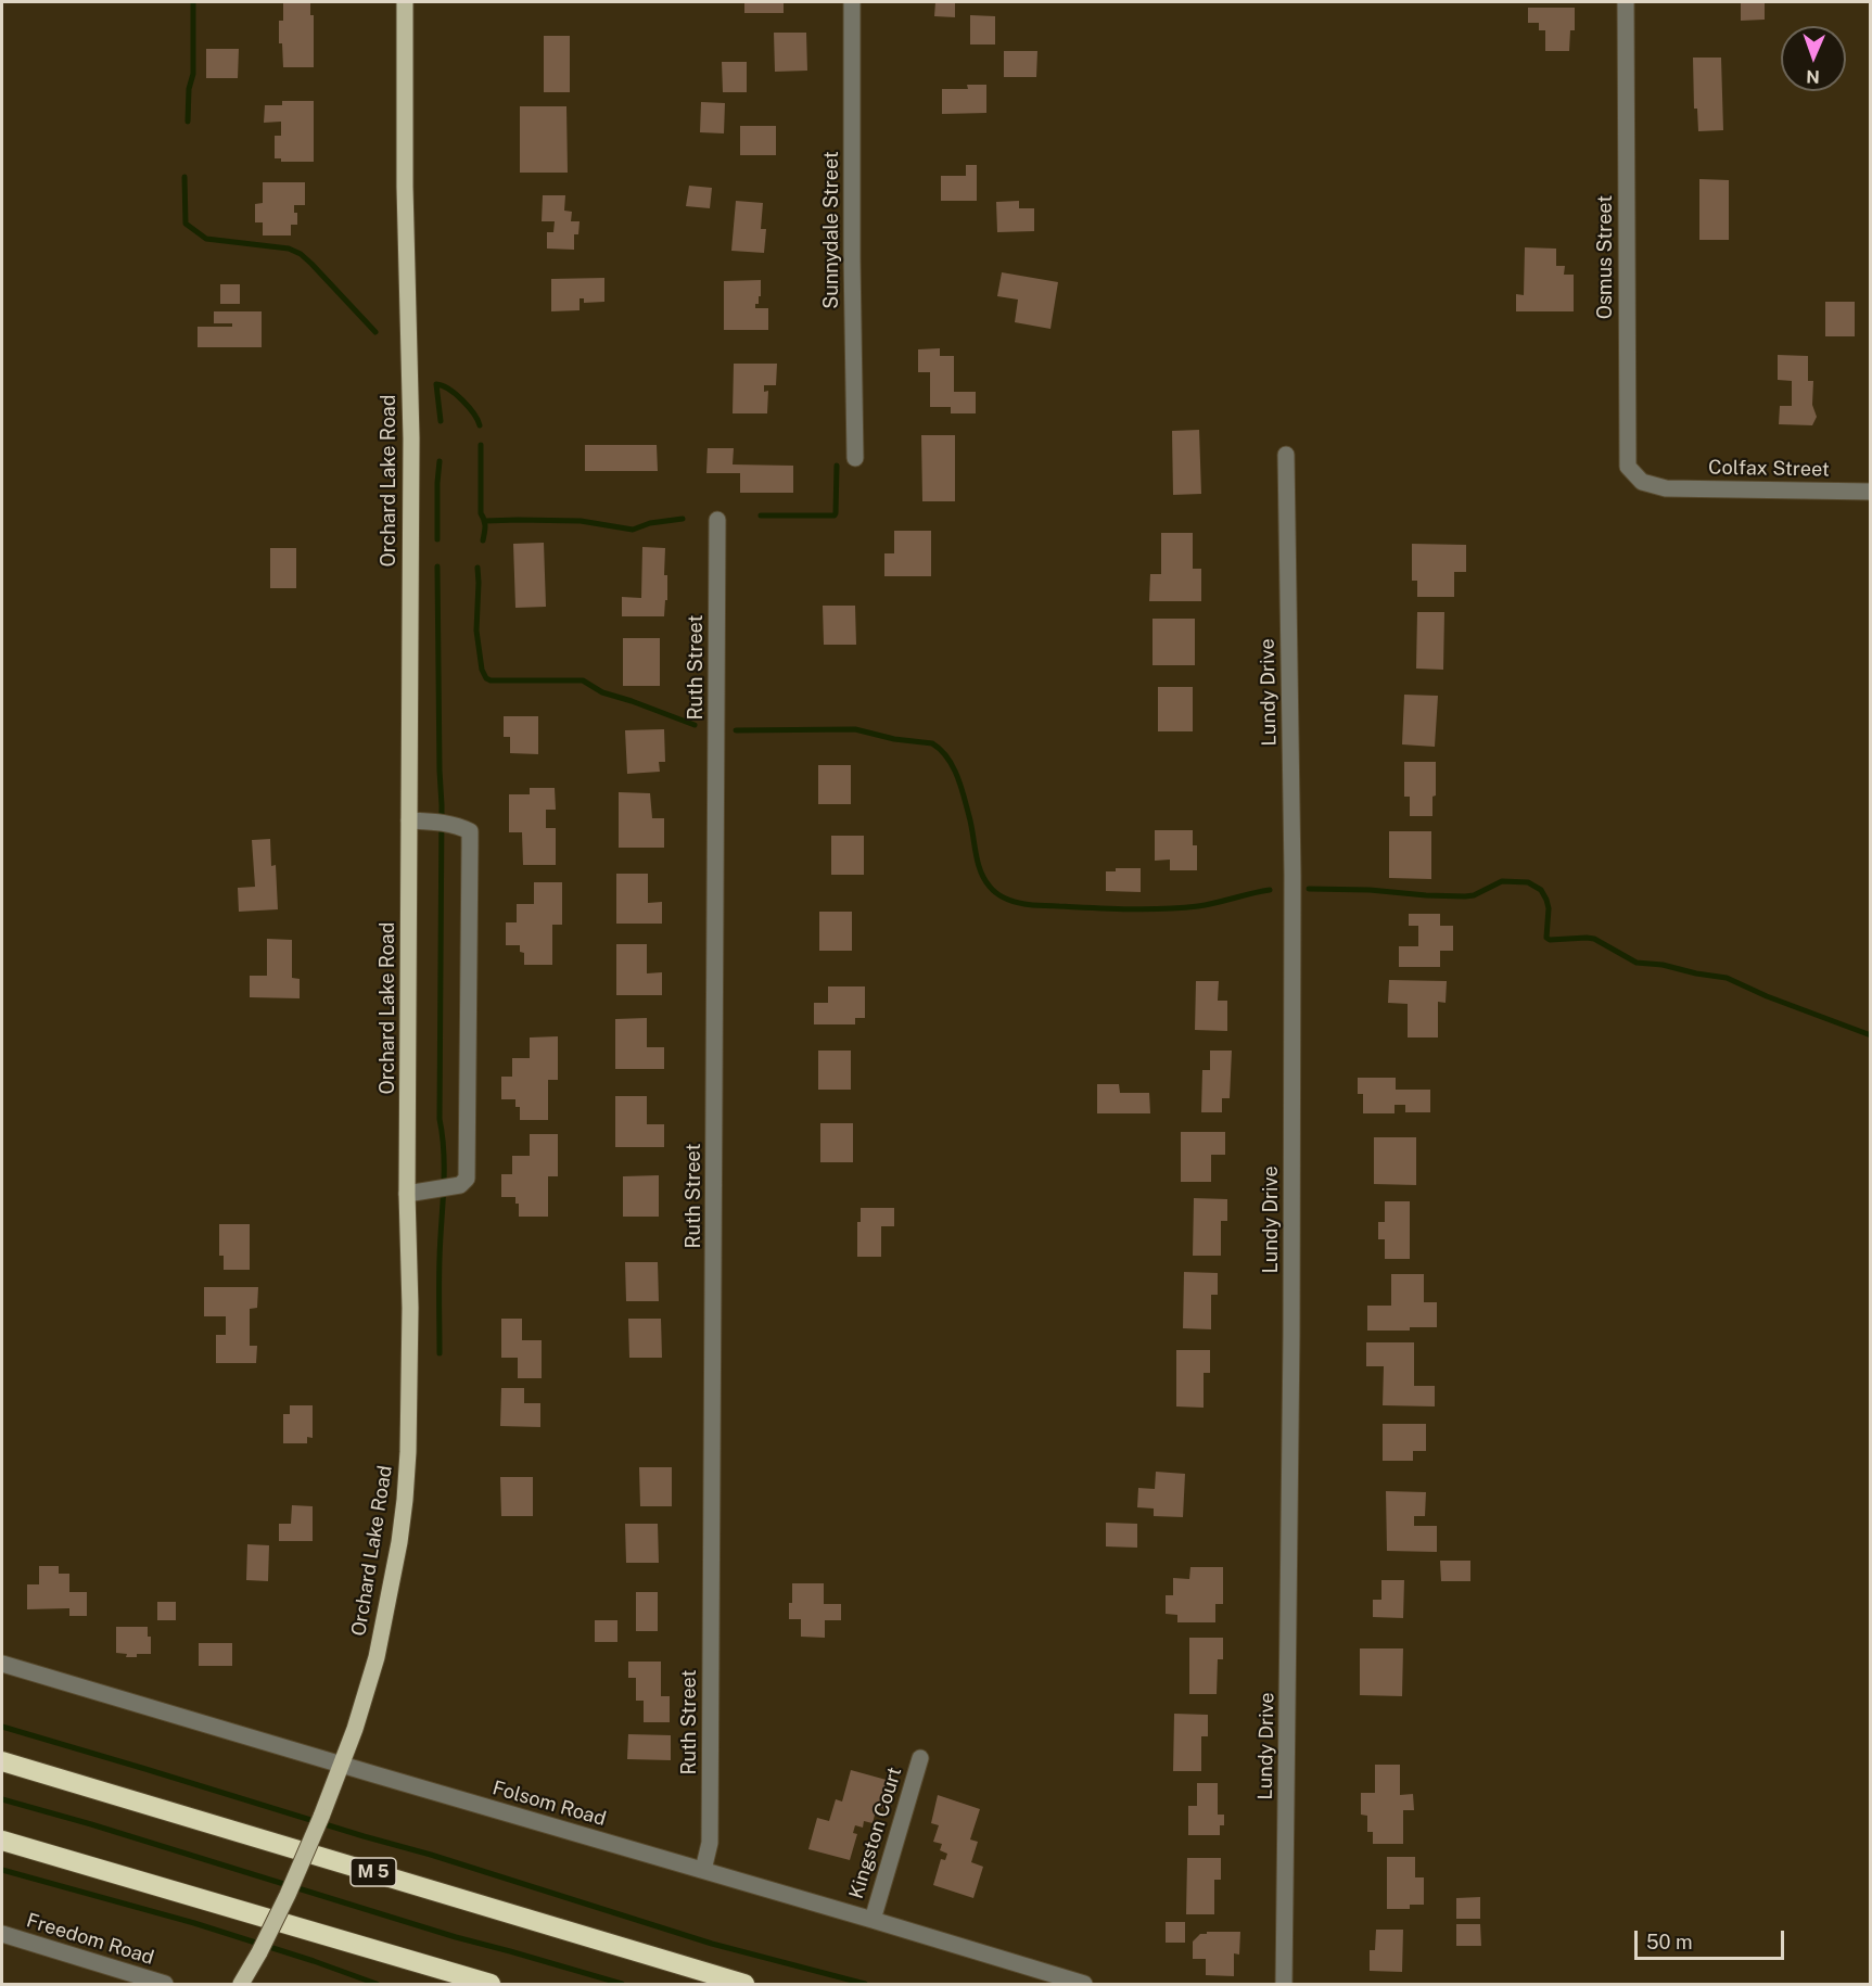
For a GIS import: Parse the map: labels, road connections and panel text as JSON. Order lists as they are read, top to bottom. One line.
{"streets":{"highway":["M 5"],"main road":["Orchard Lake Road"],"street":["Sunnydale Street","Osmus Street","Colfax Street","Ruth Street","Lundy Drive","Folsom Road","Kingston Court","Freedom Road"]},"crossings":[["Osmus Street","Colfax Street"],["Orchard Lake Road","Folsom Road"],["Ruth Street","Folsom Road"],["Folsom Road","Kingston Court"]],"scale_bar":"50 m","north":"bottom"}
